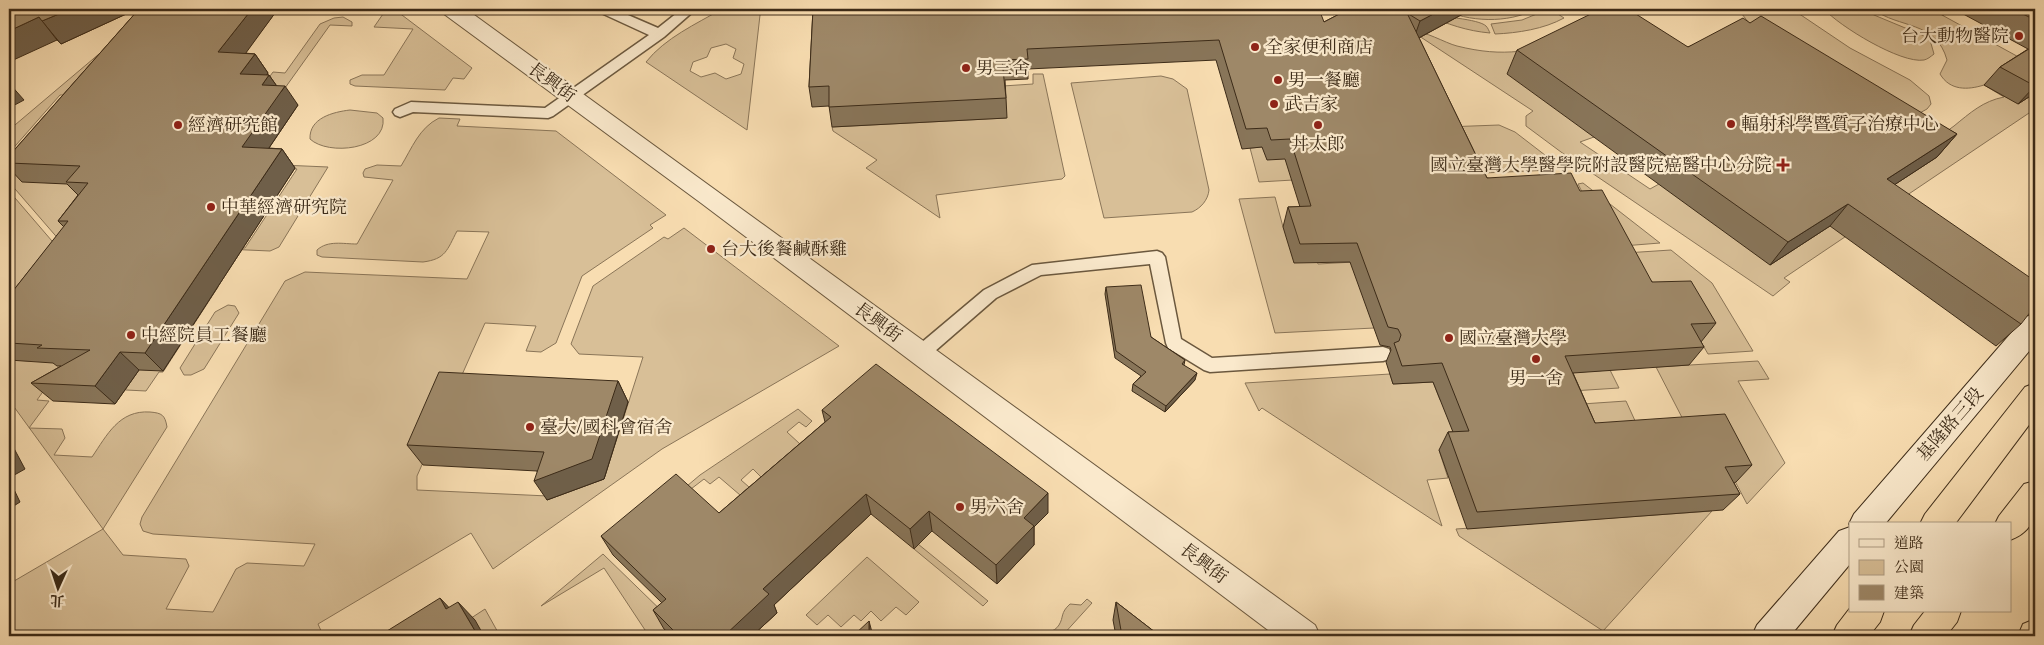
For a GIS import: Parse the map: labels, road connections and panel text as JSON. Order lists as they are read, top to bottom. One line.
{"streets":{"street":["長興街","基隆路三段"]},"places":{"other":["台大動物醫院","全家便利商店","男三舍","男一餐廳","武吉家","輻射科學暨質子治療中心","經濟研究館","丼太郎","中華經濟研究院","台大後餐鹹酥雞","中經院員工餐廳","國立臺灣大學","男一舍","臺大/國科會宿舍","男六舍"],"health":["國立臺灣大學醫學院附設醫院癌醫中心分院"]},"legend":["道路","公園","建築"],"north":"bottom"}
